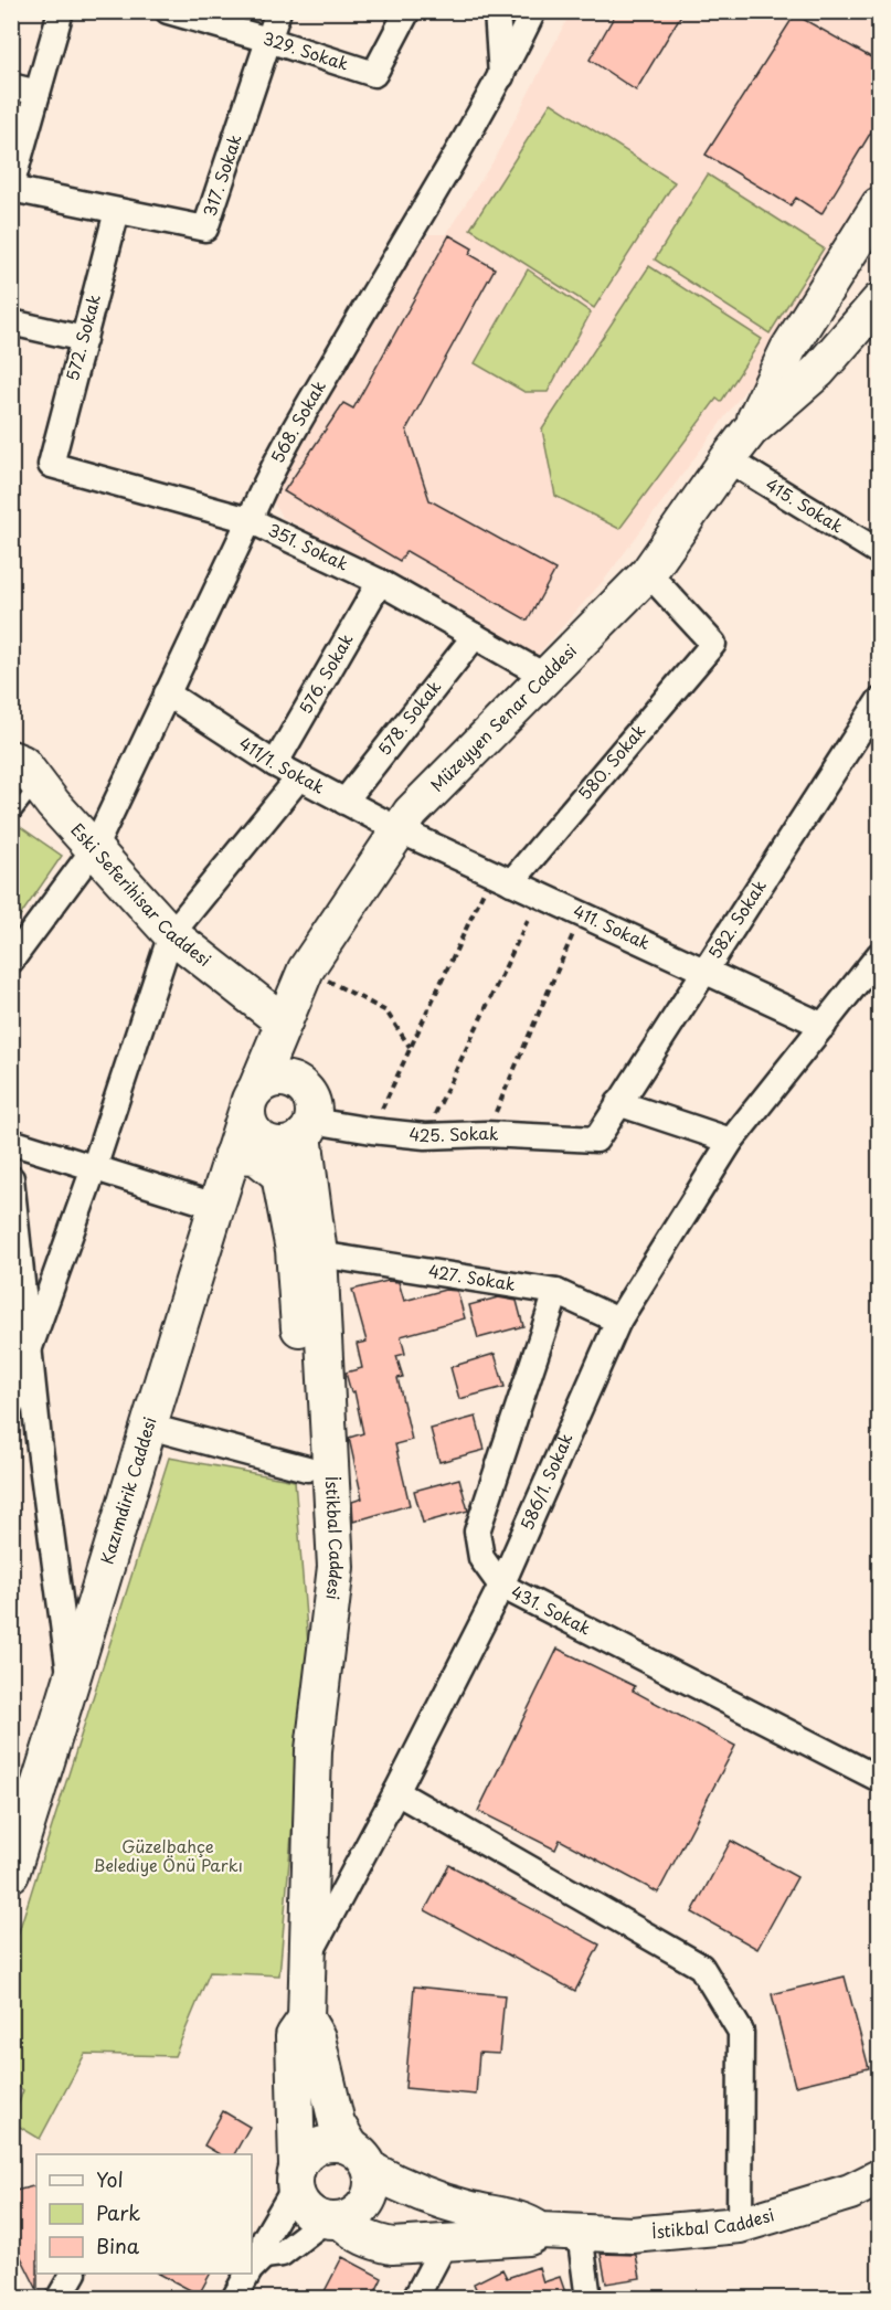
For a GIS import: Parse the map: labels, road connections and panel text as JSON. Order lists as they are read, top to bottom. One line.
{"streets":{"main road":["Müzeyyen Senar Caddesi","Eski Seferihisar Caddesi","Kazımdirik Caddesi","İstikbal Caddesi"],"street":["329. Sokak","317. Sokak","572. Sokak","568. Sokak","415. Sokak","351. Sokak","576. Sokak","578. Sokak","580. Sokak","411/1. Sokak","582. Sokak","411. Sokak","425. Sokak","427. Sokak","586/1. Sokak","431. Sokak"]},"crossings":[["329. Sokak","317. Sokak"],["317. Sokak","572. Sokak"],["572. Sokak","351. Sokak"],["568. Sokak","351. Sokak"],["568. Sokak","411/1. Sokak"],["568. Sokak","Eski Seferihisar Caddesi"],["415. Sokak","Müzeyyen Senar Caddesi"],["351. Sokak","576. Sokak"],["351. Sokak","578. Sokak"],["351. Sokak","Müzeyyen Senar Caddesi"],["576. Sokak","411/1. Sokak"],["578. Sokak","411/1. Sokak"],["Müzeyyen Senar Caddesi","580. Sokak"],["Müzeyyen Senar Caddesi","411/1. Sokak"],["Müzeyyen Senar Caddesi","Eski Seferihisar Caddesi"],["Müzeyyen Senar Caddesi","411. Sokak"],["Müzeyyen Senar Caddesi","Kazımdirik Caddesi"],["580. Sokak","411. Sokak"],["411/1. Sokak","411. Sokak"],["582. Sokak","411. Sokak"],["582. Sokak","425. Sokak"],["411. Sokak","586/1. Sokak"],["425. Sokak","İstikbal Caddesi"],["427. Sokak","586/1. Sokak"],["427. Sokak","İstikbal Caddesi"],["427. Sokak","431. Sokak"],["586/1. Sokak","İstikbal Caddesi"],["586/1. Sokak","431. Sokak"]],"parks":["Güzelbahçe Belediye Önü Parkı"],"legend":["Yol","Park","Bina"]}
